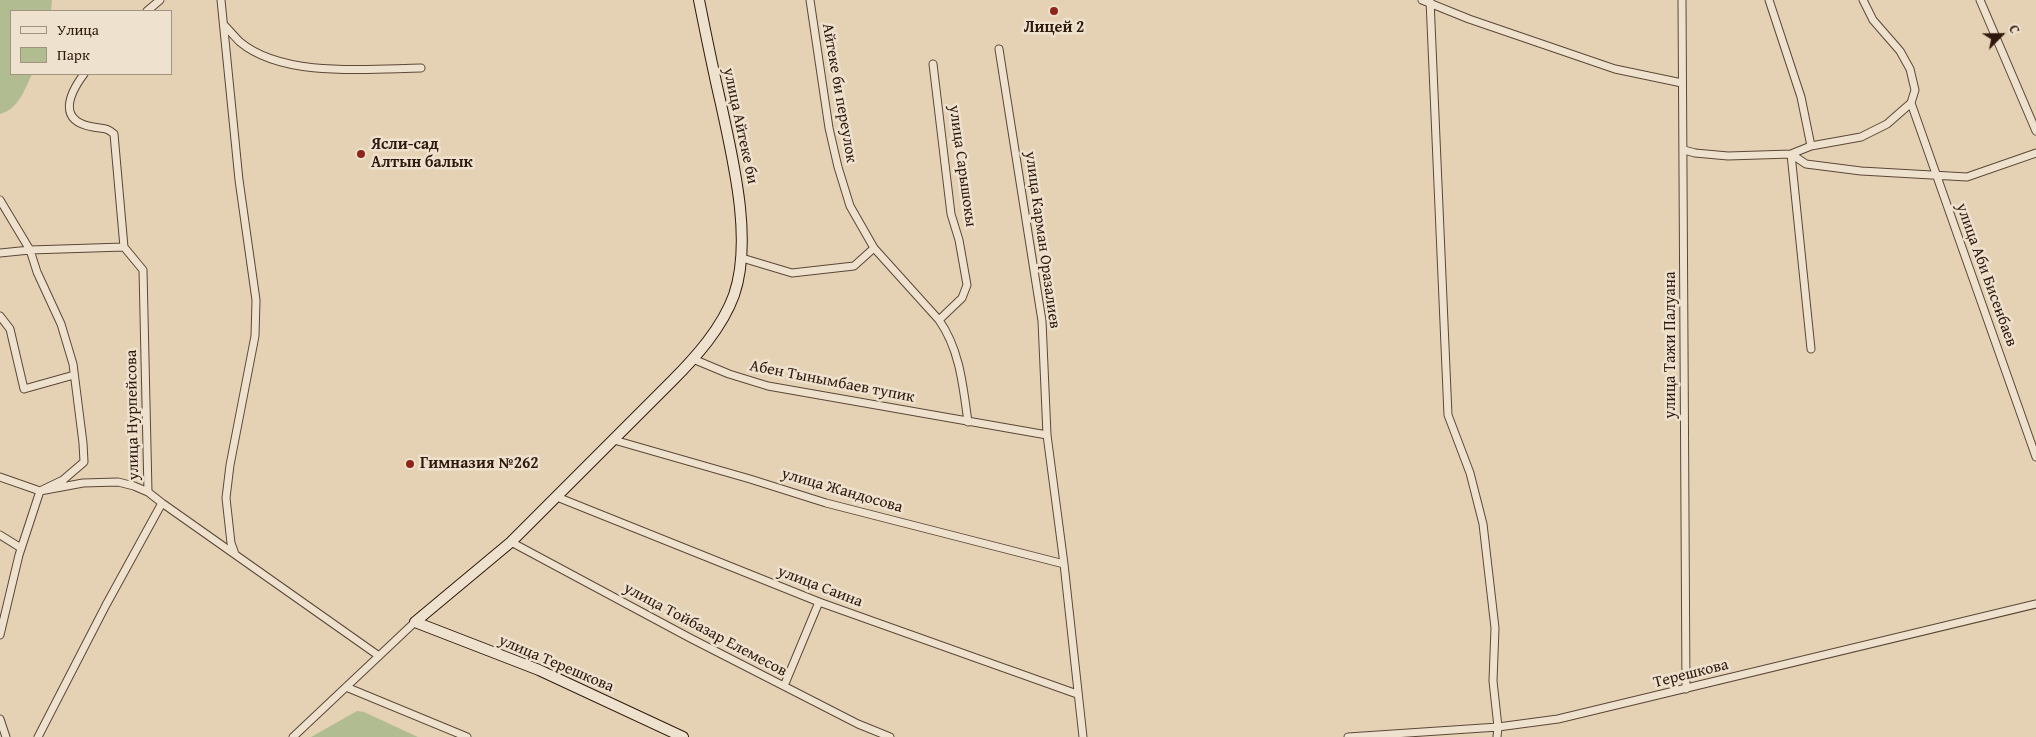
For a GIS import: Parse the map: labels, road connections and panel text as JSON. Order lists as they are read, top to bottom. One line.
{"streets":{"street":["Айтеке би переулок","улица Айтеке би","улица Сарышокы","улица Карман Оразалиев","улица Аби Бисенбаев","улица Тажи Палуана","Абен Тынымбаев тупик","улица Нурпейсова","улица Жандосова","улица Саина","улица Тойбазар Елемесов","улица Терешкова","Терешкова"]},"crossings":[["Айтеке би переулок","улица Сарышокы"],["Айтеке би переулок","Абен Тынымбаев тупик"],["улица Айтеке би","Абен Тынымбаев тупик"],["улица Айтеке би","улица Жандосова"],["улица Айтеке би","улица Саина"],["улица Айтеке би","улица Тойбазар Елемесов"],["улица Айтеке би","улица Терешкова"],["улица Карман Оразалиев","Абен Тынымбаев тупик"],["улица Карман Оразалиев","улица Жандосова"],["улица Карман Оразалиев","улица Саина"],["улица Тажи Палуана","Терешкова"]],"places":["Лицей 2","Ясли-сад Алтын балык","Гимназия №262"],"legend":["Улица","Парк"],"north":"top right"}
